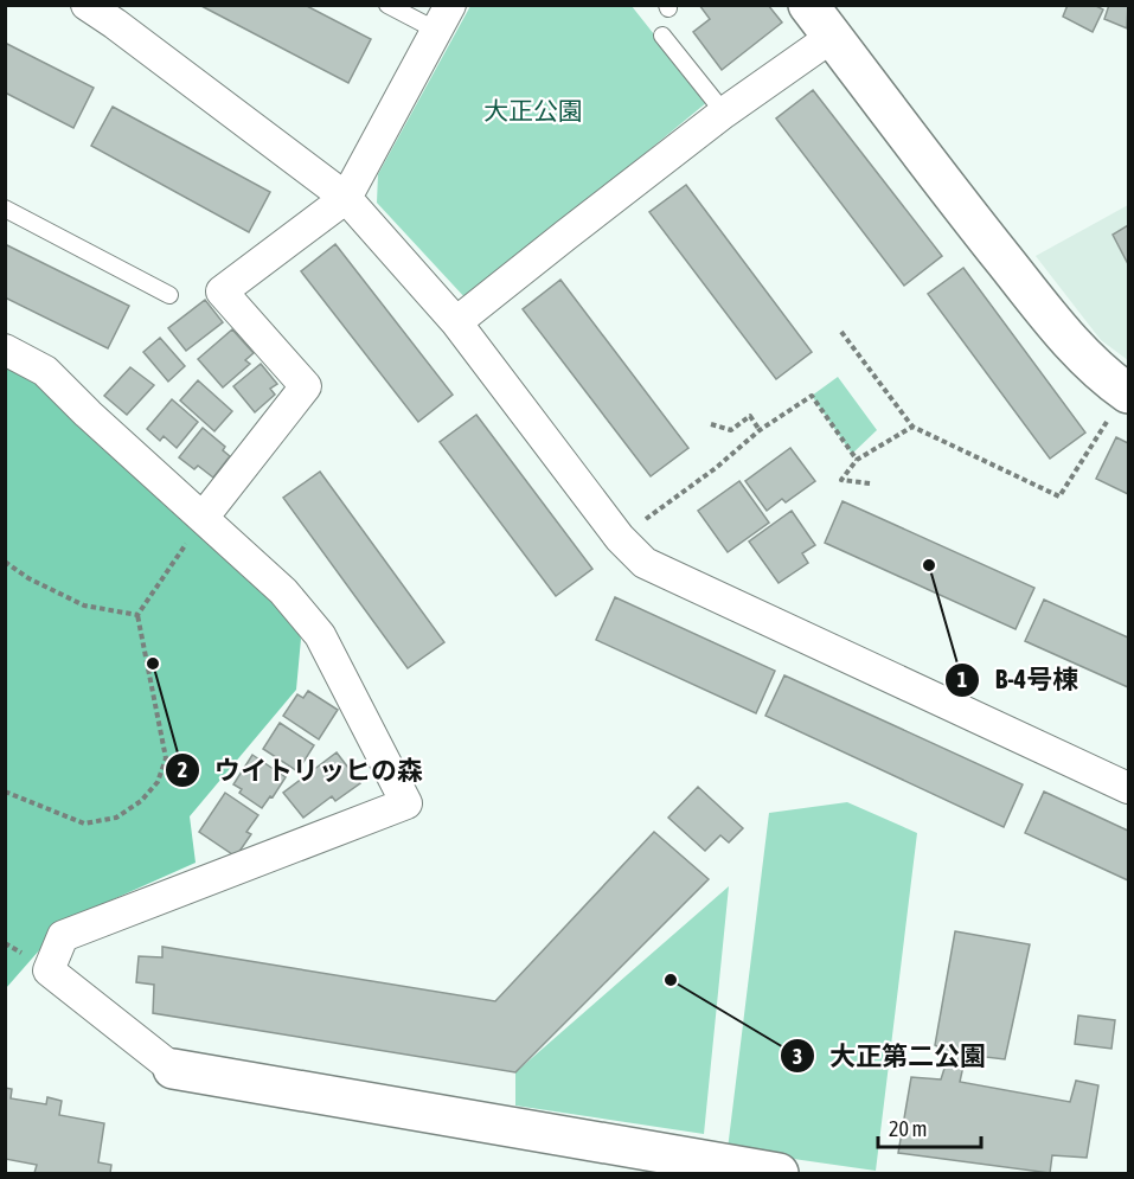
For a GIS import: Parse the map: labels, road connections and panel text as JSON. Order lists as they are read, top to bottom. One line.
{"parks":["大正公園"],"places":["B-4号棟","ウイトリッヒの森","大正第二公園"],"scale_bar":"20 m"}
